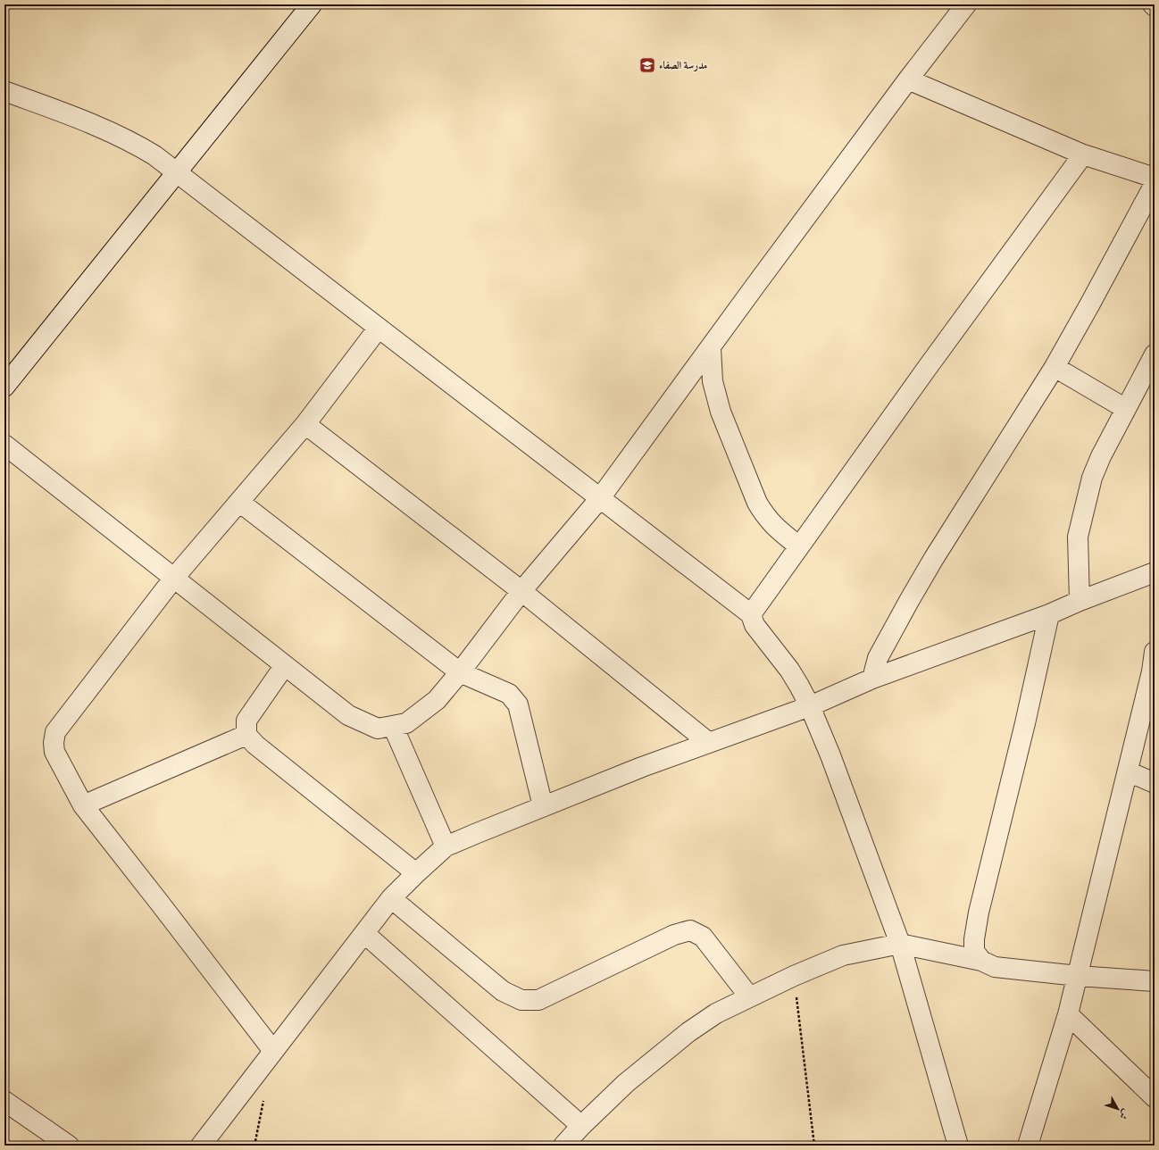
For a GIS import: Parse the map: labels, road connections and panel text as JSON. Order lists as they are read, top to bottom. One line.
{"places":{"school or university":["مدرسة الصفاء"]},"north":"bottom right"}
